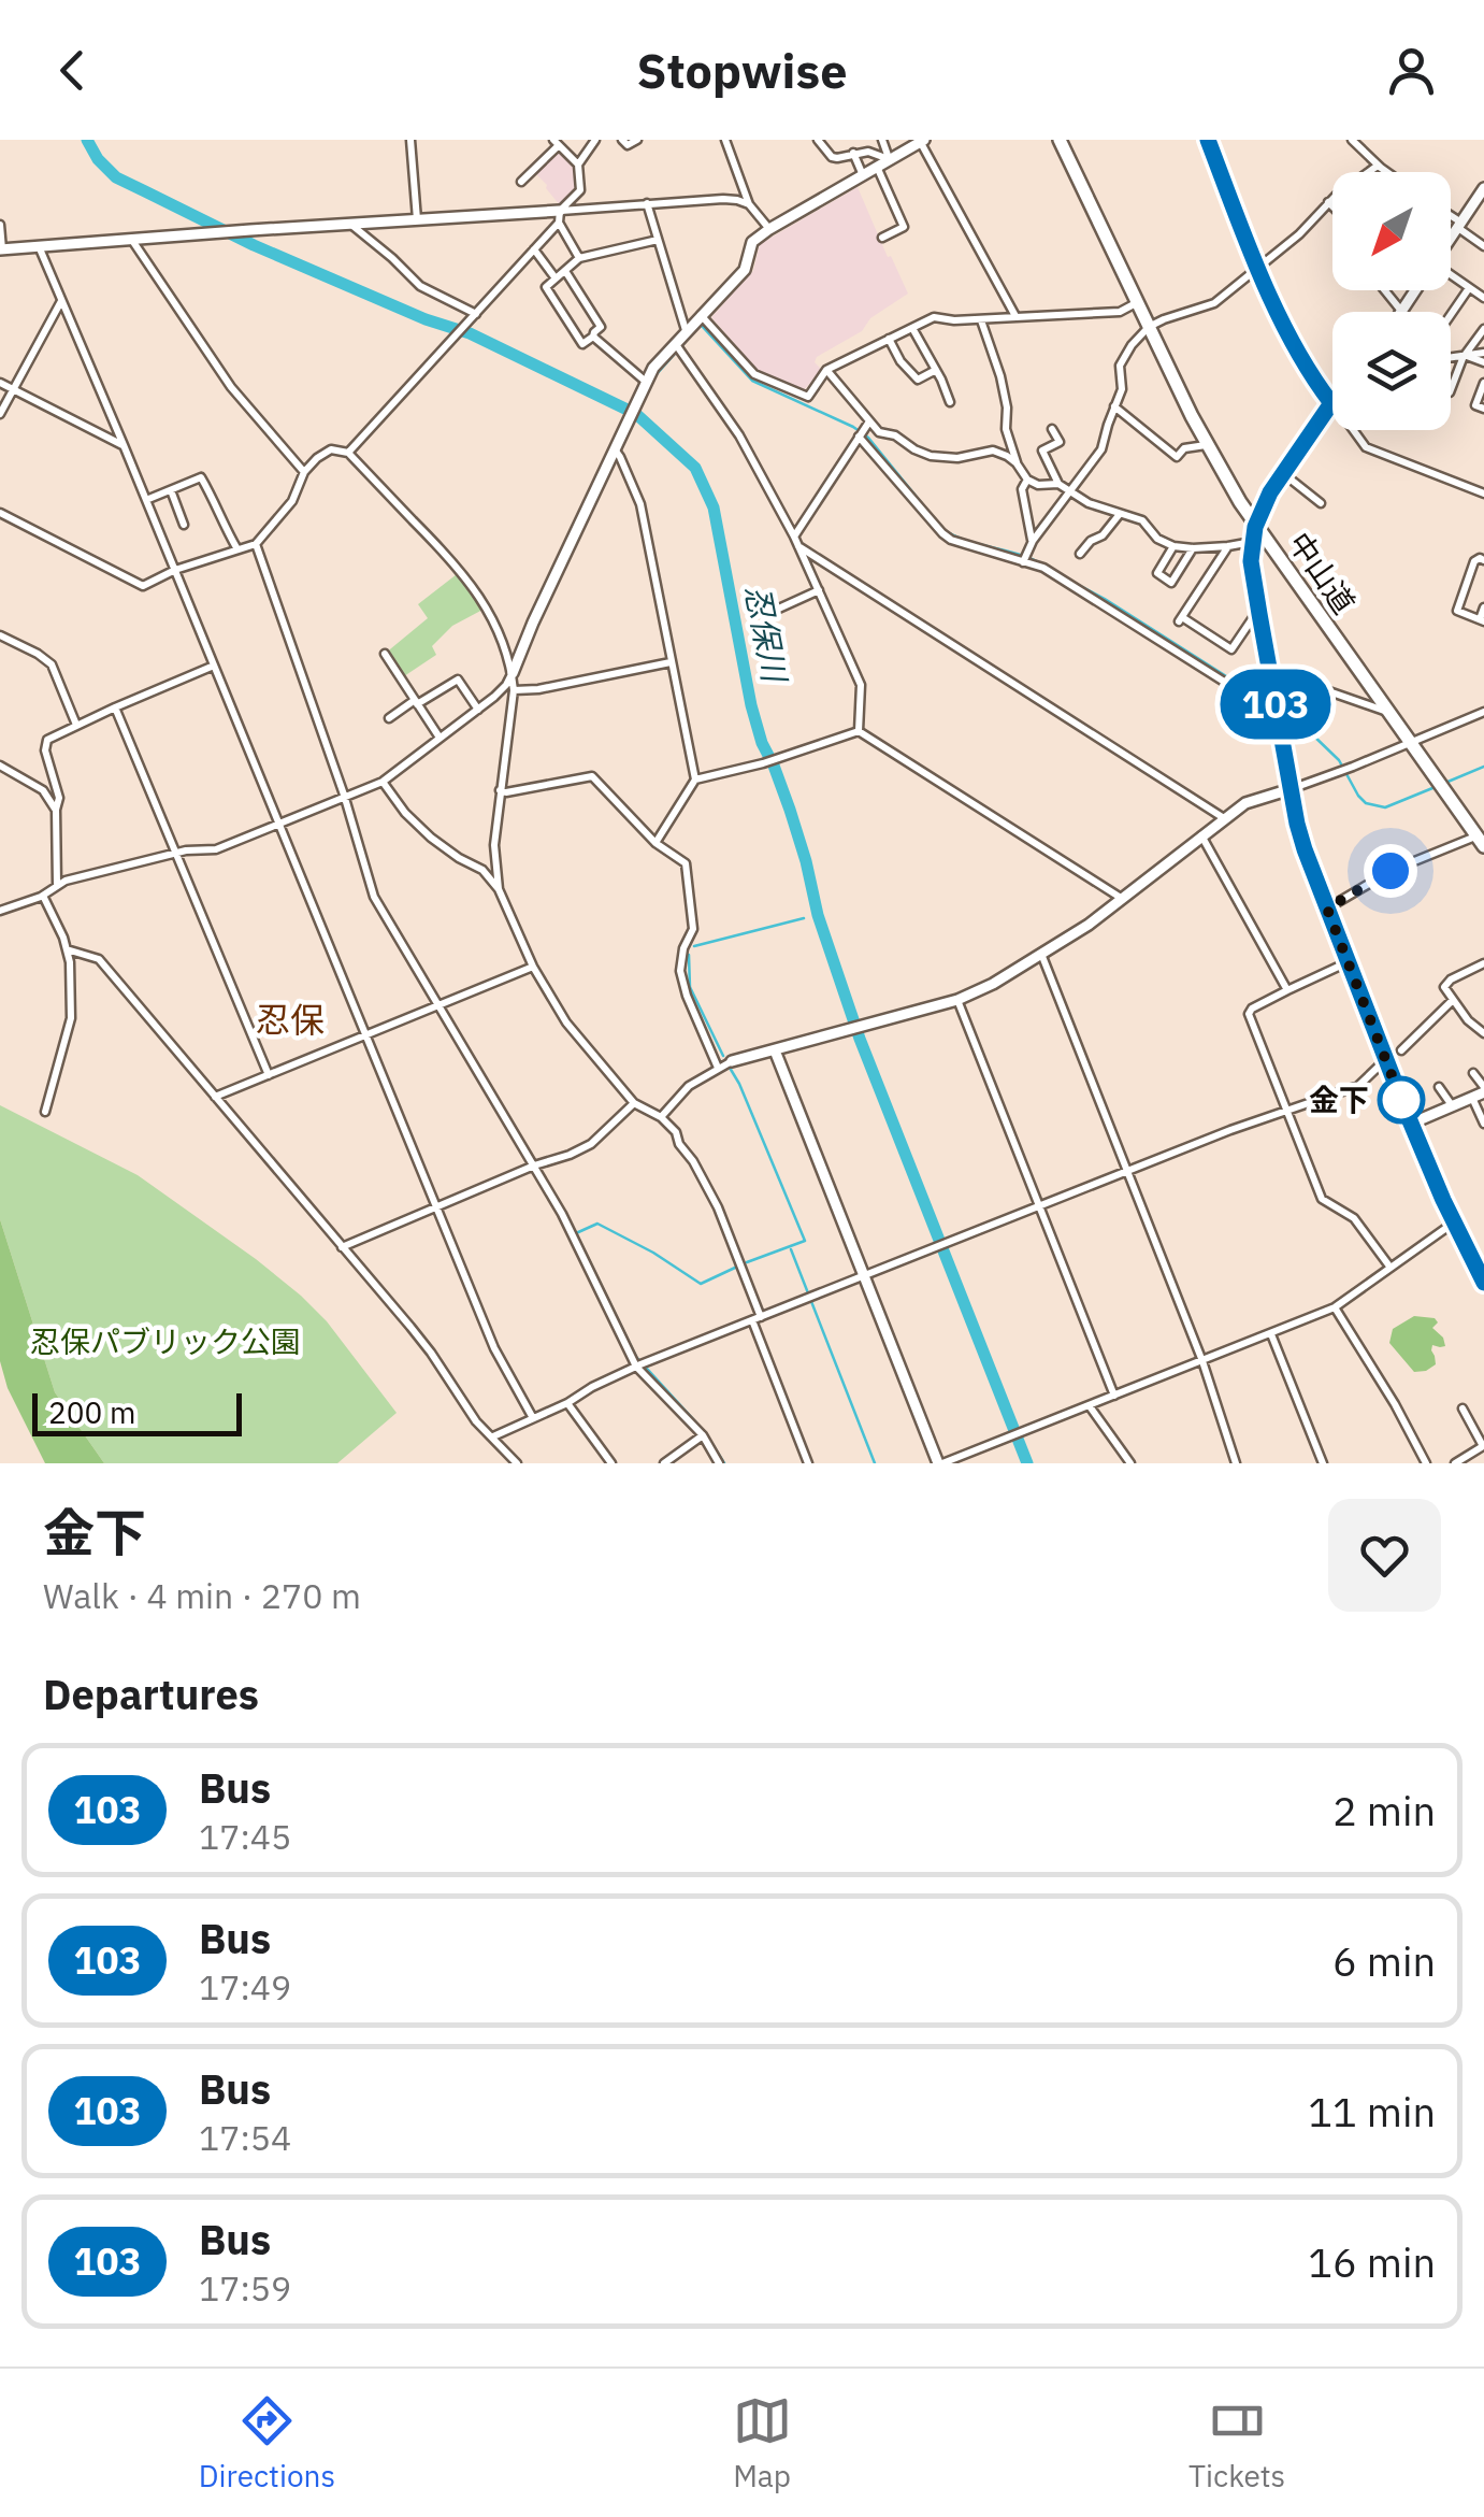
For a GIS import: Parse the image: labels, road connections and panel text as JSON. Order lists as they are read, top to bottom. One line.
{"streets":{"highway":["中山道"]},"districts":["忍保"],"water":["忍保川"],"parks":["忍保パブリック公園"],"places":["金下"],"lines":["bus line 103"],"scale_bar":"200 m","north":"bottom left","page":{"header":"Stopwise","on_map":"103","scale":"200 m","heading":[["金下","Walk · 4 min · 270 m"],"Departures"],"list":[{"mark":"103","name":"Bus","note":"17:45","value":"2 min"},{"mark":"103","name":"Bus","note":"17:49","value":"6 min"},{"mark":"103","name":"Bus","note":"17:54","value":"11 min"},{"mark":"103","name":"Bus","note":"17:59","value":"16 min"}],"tabs":["Directions","Map","Tickets"]}}
